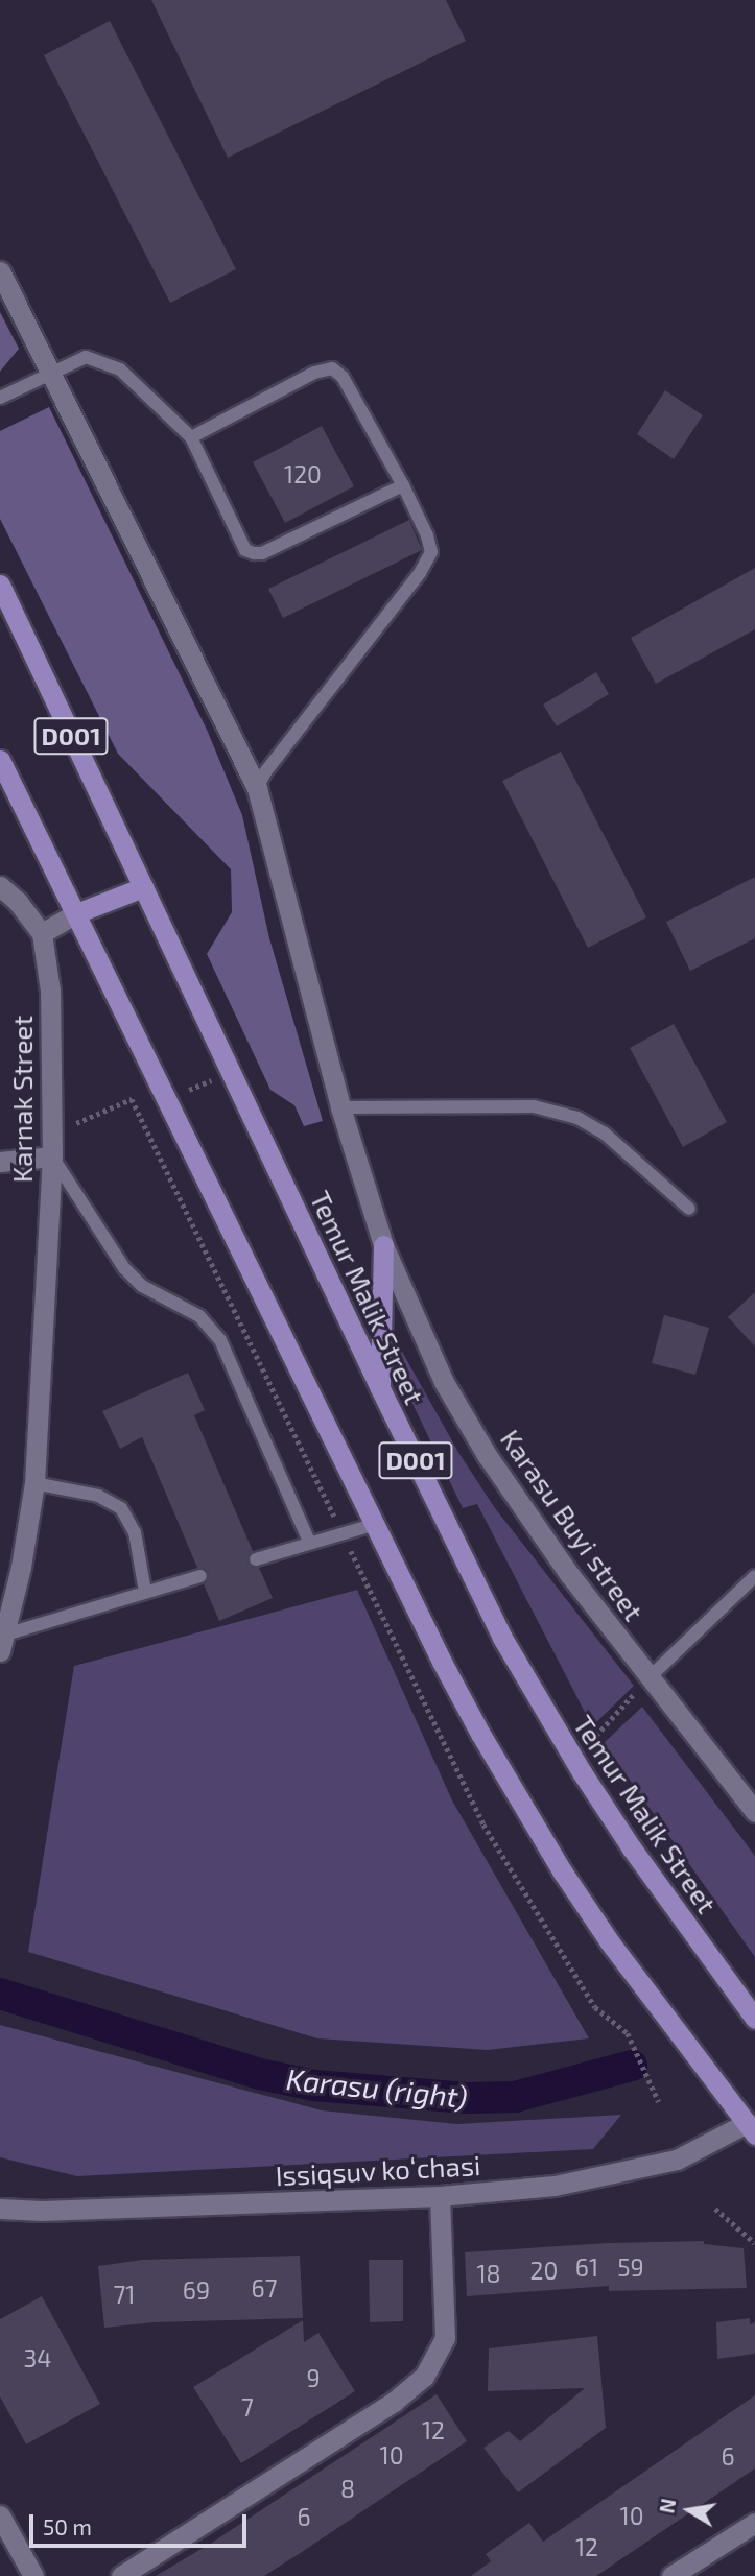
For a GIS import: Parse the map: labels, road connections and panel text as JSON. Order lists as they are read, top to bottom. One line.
{"streets":{"highway":["D001","Temur Malik Street"],"street":["Karnak Street","Karasu Buyi street","Issiqsuv koʻchasi"]},"crossings":[["D001","Issiqsuv koʻchasi"]],"water":["Karasu (right)"],"house_numbers":["120","61","59","20","18","67","69","71","34","9","7","12","10","6","8","10","6","12"],"scale_bar":"50 m","north":"left"}
